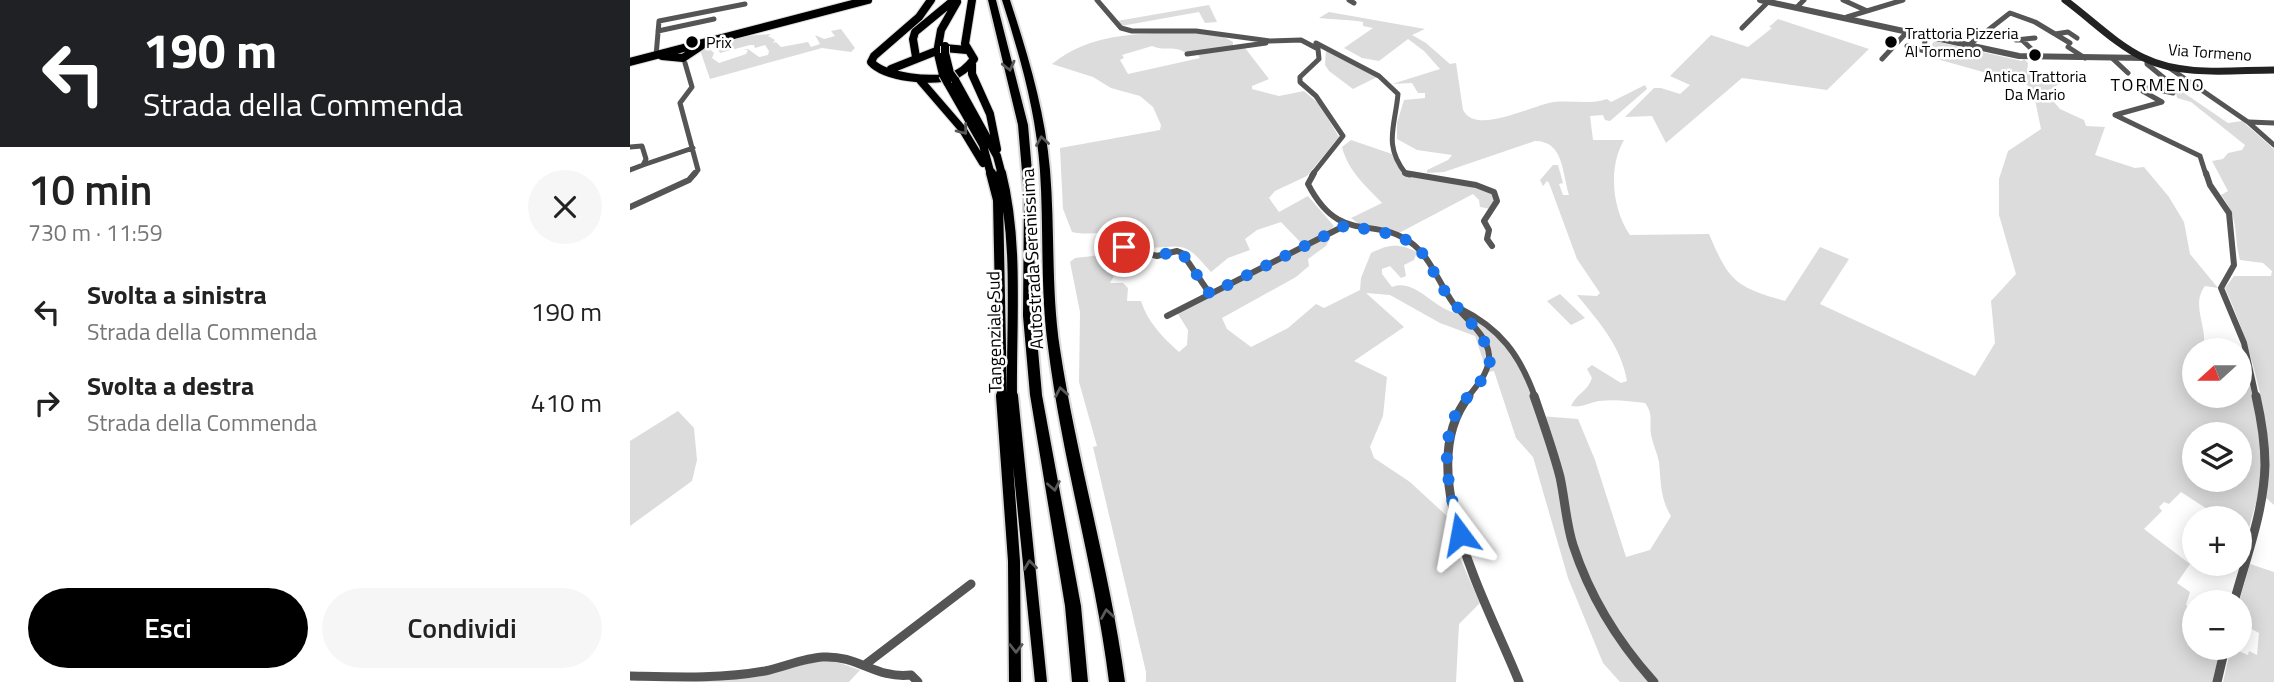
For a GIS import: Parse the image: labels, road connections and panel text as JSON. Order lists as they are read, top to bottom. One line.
{"streets":{"highway":["Autostrada Serenissima"],"main road":["Via Tormeno","Tangenziale Sud"]},"districts":["TORMENO"],"places":["Prix","Trattoria Pizzeria Al Tormeno","Antica Trattoria Da Mario"],"north":"left","page":{"turn":["190 m","Strada della Commenda"],"heading":["10 min","730 m · 11:59"],"list":[{"name":"Svolta a sinistra","note":"Strada della Commenda","value":"190 m"},{"name":"Svolta a destra","note":"Strada della Commenda","value":"410 m"}],"map_buttons":["+","−"],"buttons":["Esci","Condividi"]}}
